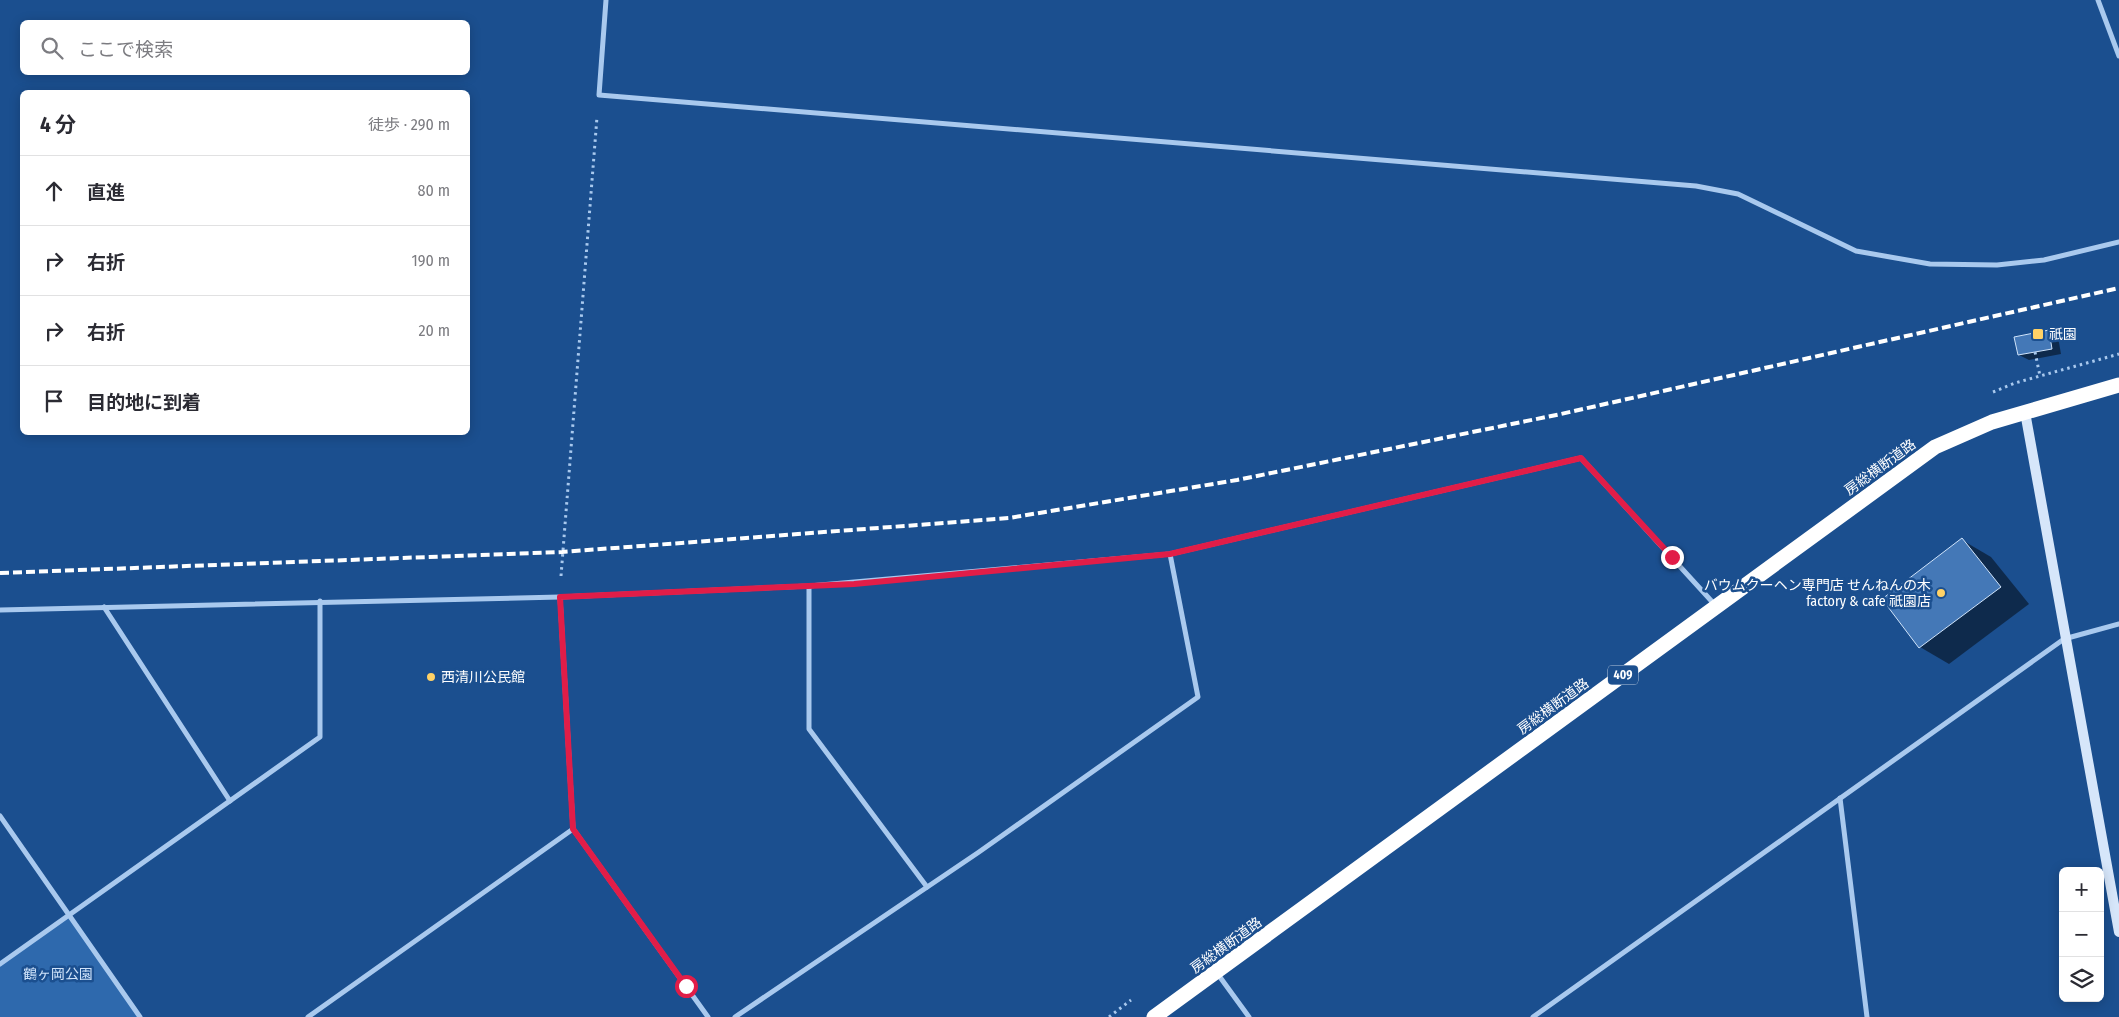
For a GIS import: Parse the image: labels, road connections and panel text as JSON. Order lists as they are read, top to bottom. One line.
{"streets":{"highway":["房総横断道路","409"]},"parks":["鶴ヶ岡公園"],"places":{"transit":["祇園"],"other":["バウムクーヘン専門店 せんねんの木 factory & cafe 祇園店","西清川公民館"]},"page":{"search":"ここで検索","heading":["4 分","徒歩 · 290 m"],"list":[["直進","80 m"],["右折","190 m"],["右折","20 m"],"目的地に到着"],"map_buttons":["+","−"]}}
